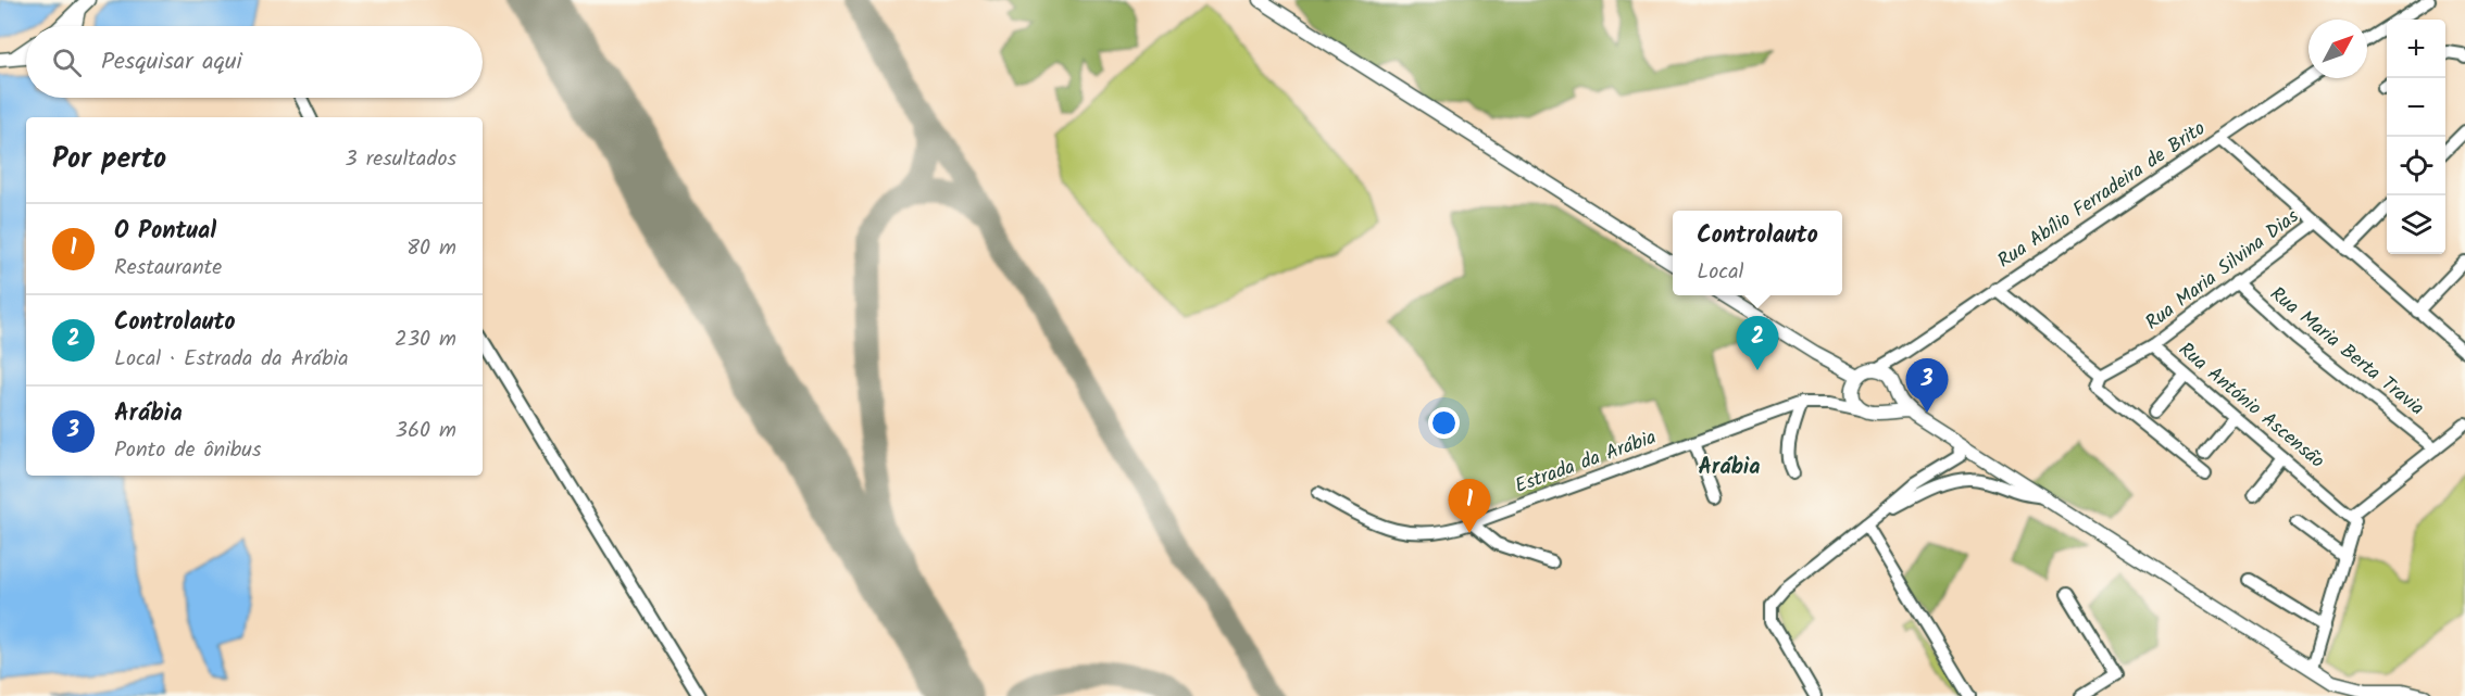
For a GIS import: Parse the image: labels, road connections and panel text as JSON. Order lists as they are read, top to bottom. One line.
{"streets":{"street":["Rua Abílio Ferradeira de Brito","Rua Maria Silvina Dias","Rua Maria Berta Travia","Rua António Ascensão","Estrada da Arábia"]},"crossings":[["Rua Maria Silvina Dias","Rua Maria Berta Travia"],["Rua Maria Silvina Dias","Rua António Ascensão"]],"districts":["Arábia"],"north":"top right","page":{"map_buttons":["+","−"],"search":"Pesquisar aqui","heading":["Por perto","3 resultados"],"list":[{"mark":"1","name":"O Pontual","note":"Restaurante","value":"80 m"},{"mark":"2","name":"Controlauto","note":"Local · Estrada da Arábia","value":"230 m"},{"mark":"3","name":"Arábia","note":"Ponto de ônibus","value":"360 m"}],"popup":["Controlauto","Local"],"pins":["2","3","1"]}}
